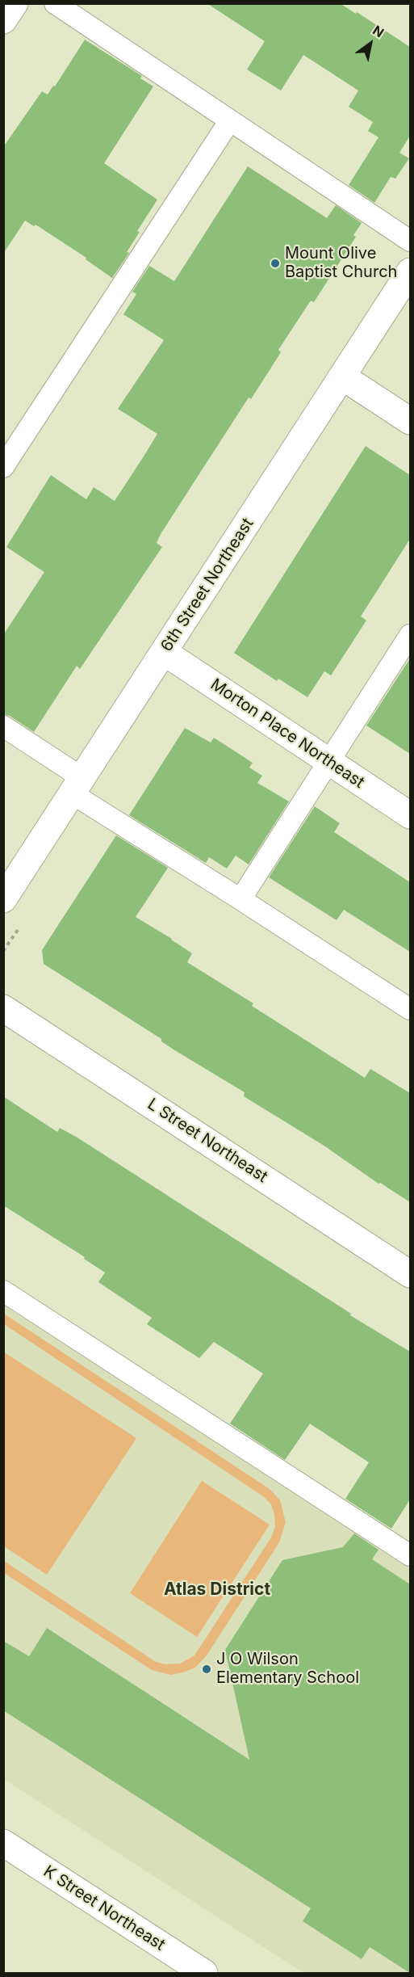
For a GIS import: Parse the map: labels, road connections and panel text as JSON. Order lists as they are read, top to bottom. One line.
{"streets":{"street":["6th Street Northeast","Morton Place Northeast","L Street Northeast","K Street Northeast"]},"crossings":[["6th Street Northeast","Morton Place Northeast"]],"districts":["Atlas District"],"places":["Mount Olive Baptist Church","J O Wilson Elementary School"],"north":"top right"}
